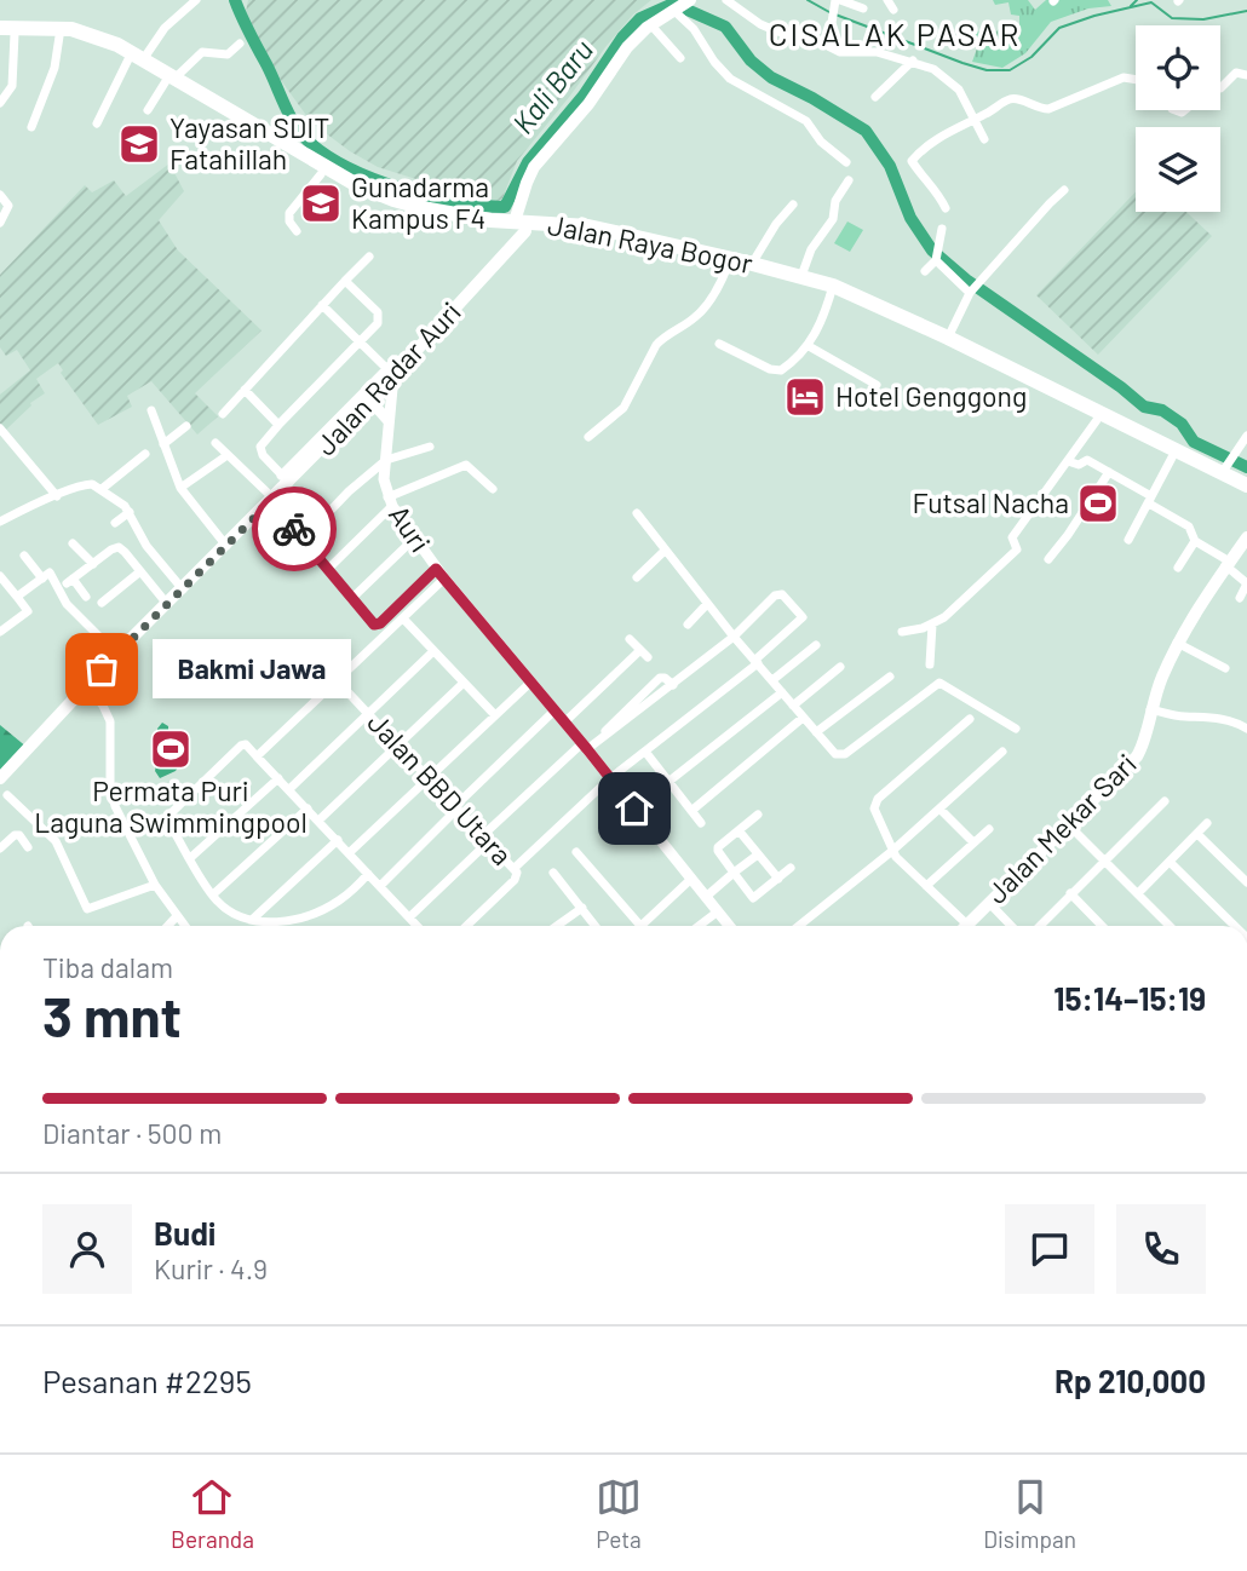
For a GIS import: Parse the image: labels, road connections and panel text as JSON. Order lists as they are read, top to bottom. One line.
{"streets":{"highway":["Jalan Raya Bogor"],"main road":["Jalan Radar Auri","Jalan Mekar Sari"],"street":["Auri","Jalan BBD Utara"]},"crossings":[["Jalan Raya Bogor","Jalan Radar Auri"],["Jalan Radar Auri","Auri"]],"districts":["CISALAK PASAR"],"water":["Kali Baru"],"places":{"school or university":["Yayasan SDIT Fatahillah","Gunadarma Kampus F4"],"hotel":["Hotel Genggong"],"sports":["Futsal Nacha","Permata Puri Laguna Swimmingpool"],"other":["Bakmi Jawa"]},"page":{"bubble":"Bakmi Jawa","heading":["3 mnt","Tiba dalam","15:14–15:19"],"panel":["Budi","Kurir · 4.9","Pesanan #2295","Rp 210,000"],"bar":"Diantar · 500 m","tabs":["Beranda","Peta","Disimpan"]}}
